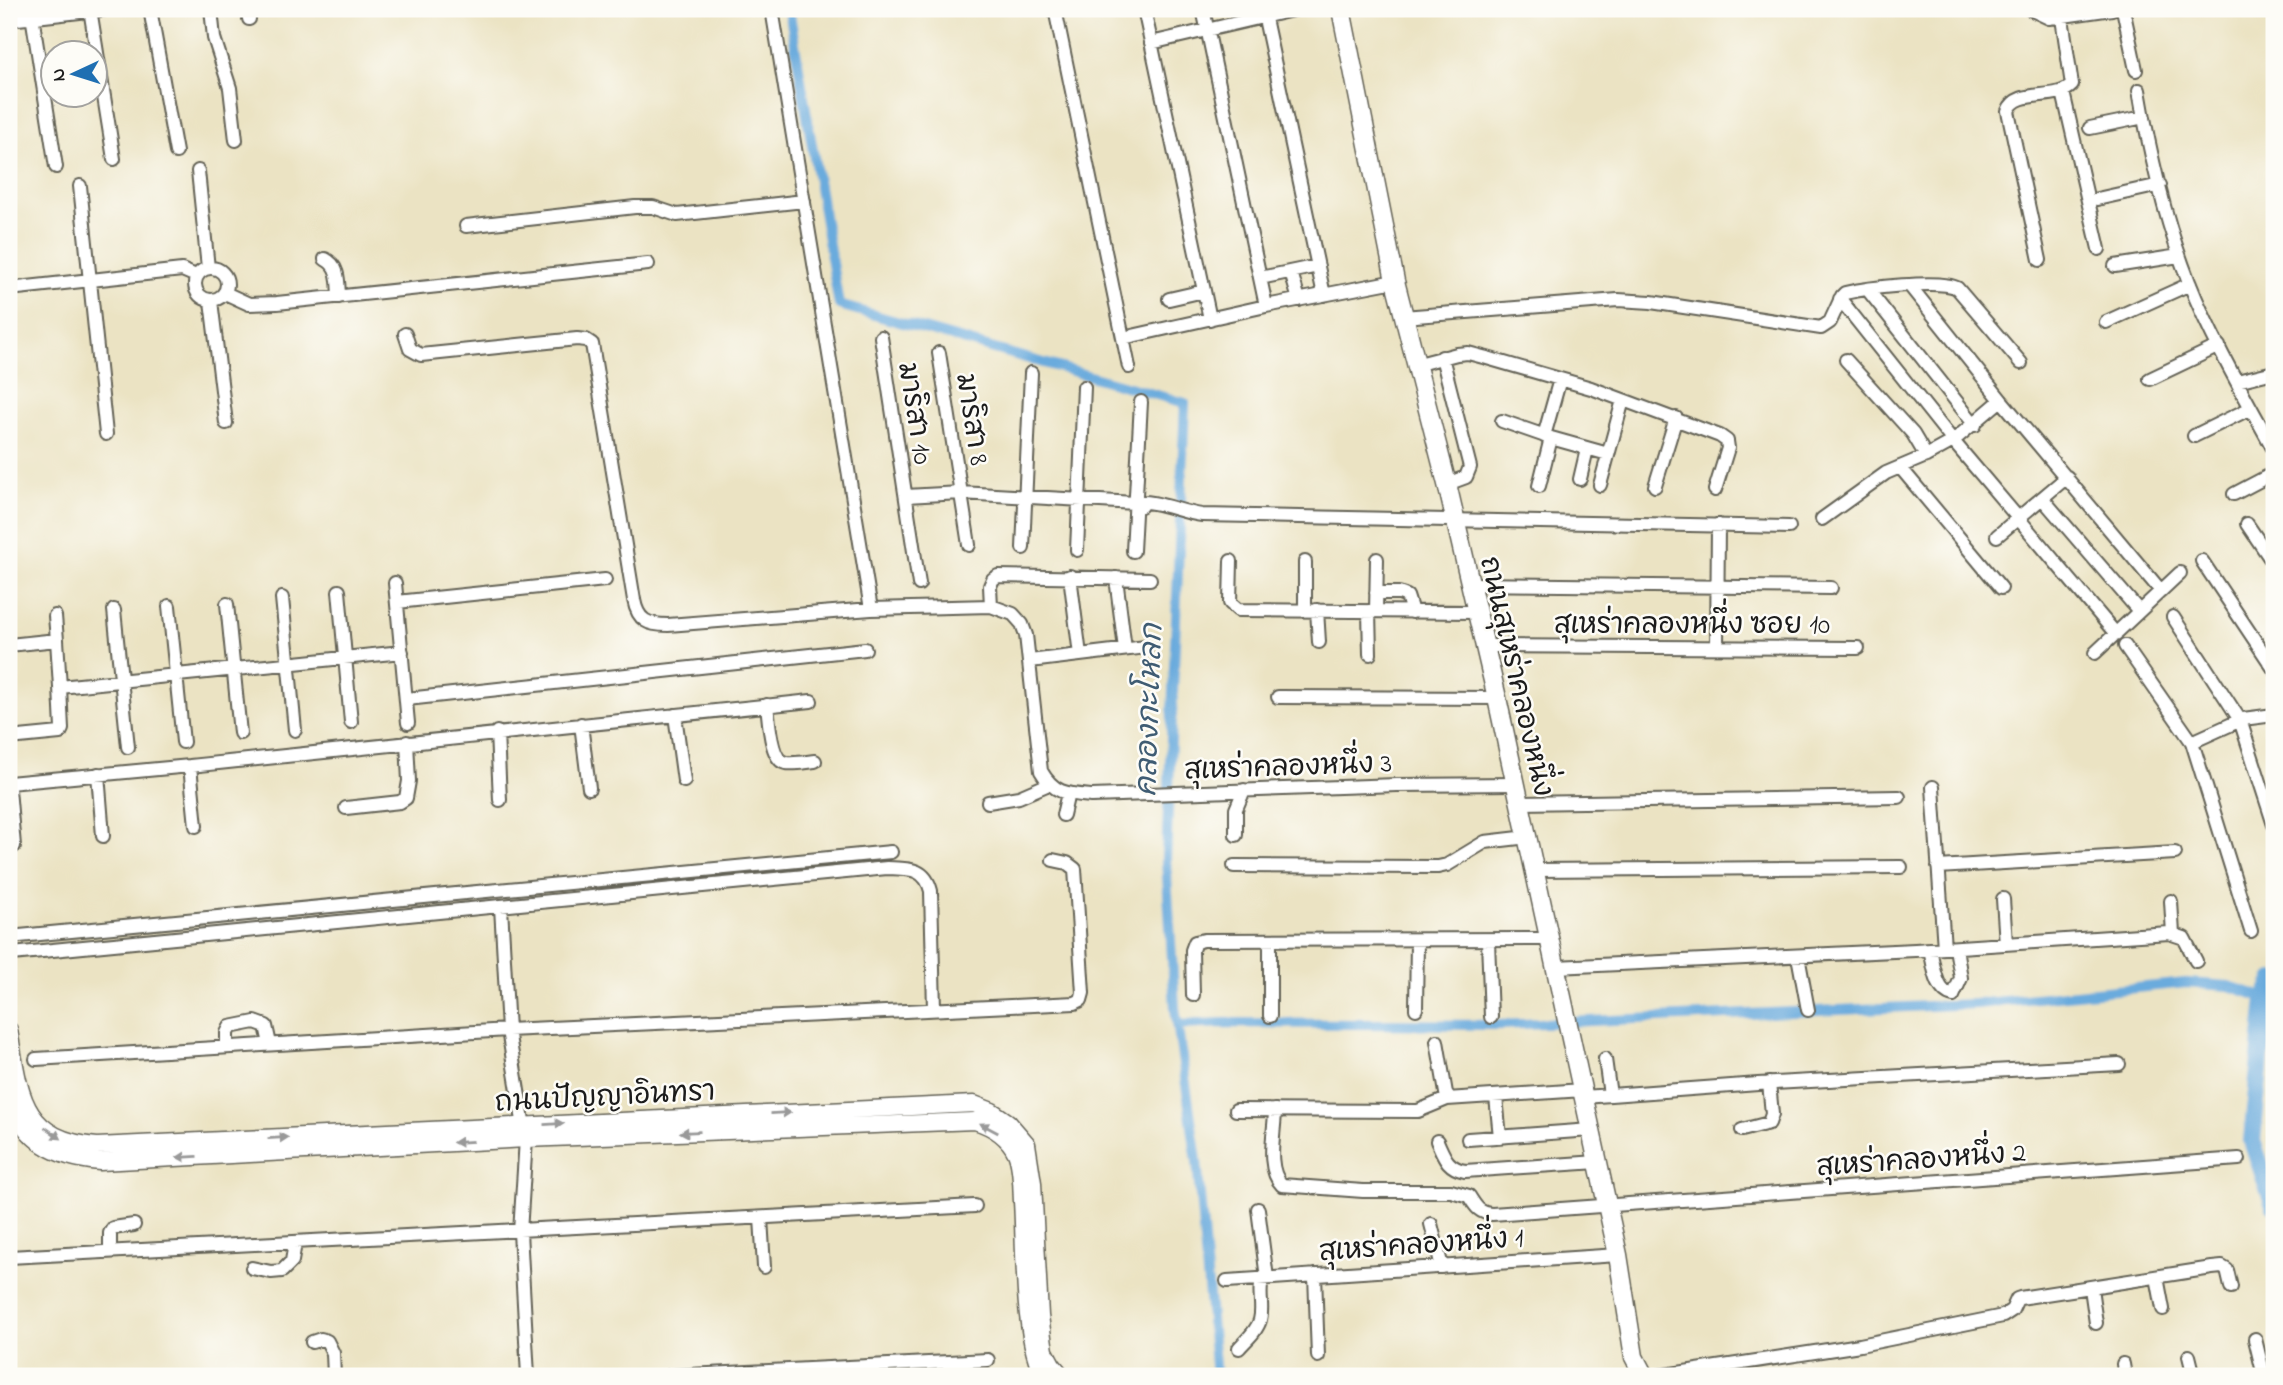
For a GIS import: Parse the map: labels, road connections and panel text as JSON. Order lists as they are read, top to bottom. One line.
{"streets":{"main road":["ถนนสุเหร่าคลองหนึ่ง"],"street":["มาริสา 10","มาริสา 8","สุเหร่าคลองหนึ่ง ซอย 10","สุเหร่าคลองหนึ่ง 3","ถนนปัญญาอินทรา","สุเหร่าคลองหนึ่ง 2","สุเหร่าคลองหนึ่ง 1"]},"crossings":[["สุเหร่าคลองหนึ่ง ซอย 10","ถนนสุเหร่าคลองหนึ่ง"],["ถนนสุเหร่าคลองหนึ่ง","สุเหร่าคลองหนึ่ง 3"],["ถนนสุเหร่าคลองหนึ่ง","สุเหร่าคลองหนึ่ง 2"],["ถนนสุเหร่าคลองหนึ่ง","สุเหร่าคลองหนึ่ง 1"]],"water":["คลองกะโหลก"],"north":"left"}
